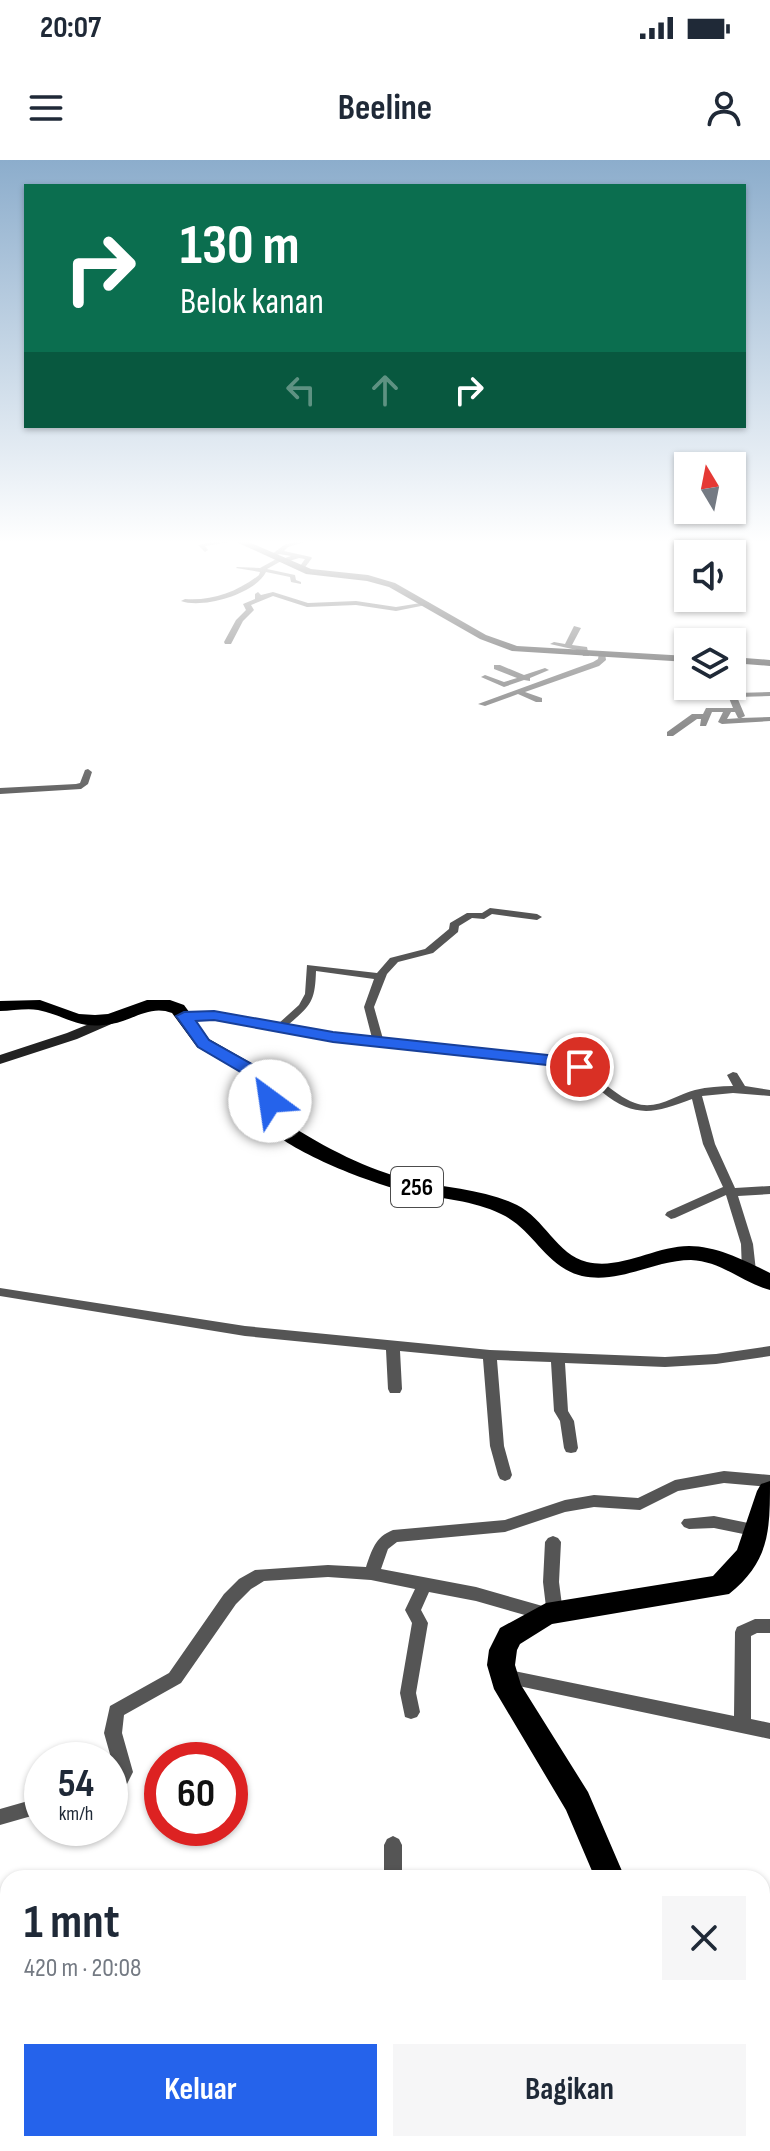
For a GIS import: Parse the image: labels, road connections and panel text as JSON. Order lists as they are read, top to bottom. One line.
{"streets":{"main road":["256"]},"north":"top","page":{"status":"20:07","header":"Beeline","turn":["130 m","Belok kanan"],"speed":"54 km/h","limit":"60","heading":["1 mnt","420 m · 20:08"],"buttons":["Keluar","Bagikan"]}}
